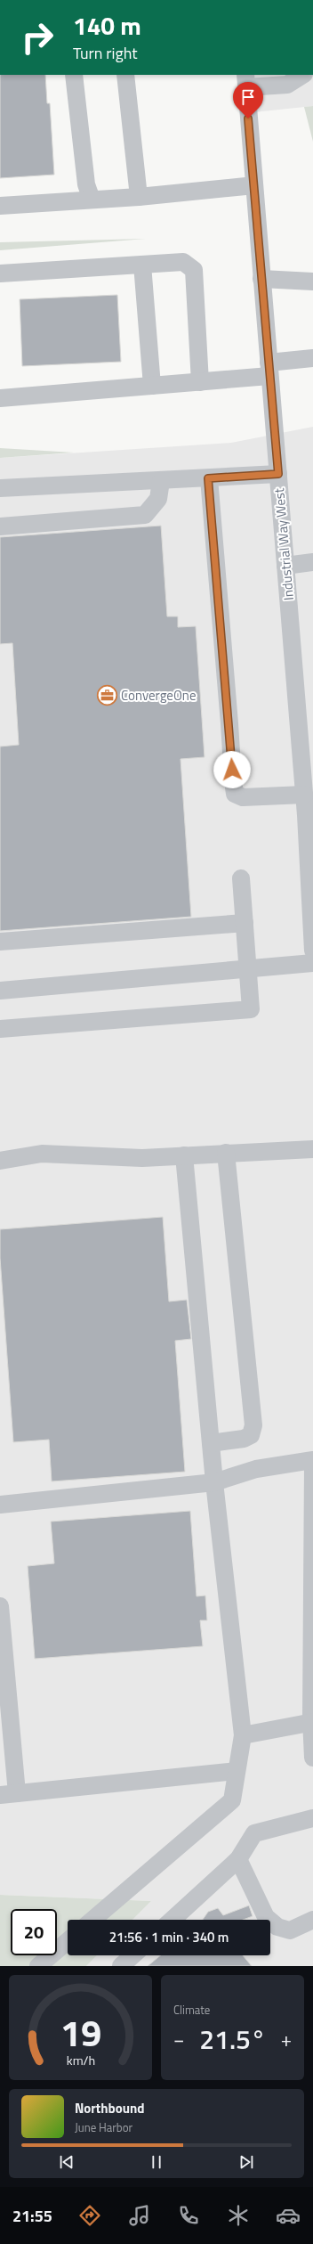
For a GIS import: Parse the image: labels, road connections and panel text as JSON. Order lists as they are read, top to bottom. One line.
{"streets":{"street":["Industrial Way West"]},"places":{"office":["ConvergeOne"]},"page":{"turn":["140 m","Turn right"],"limit":"20","trip":"21:56 · 1 min · 340 m","tile":"Climate","heat":["−","21.5°","+"],"song":["Northbound","June Harbor"],"tabs":"21:55","gauge":["19","km/h"]}}
